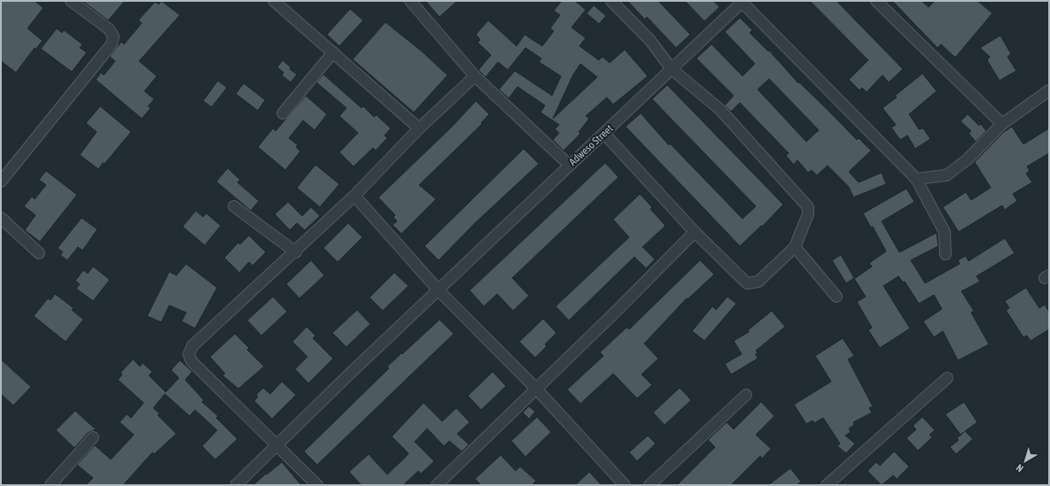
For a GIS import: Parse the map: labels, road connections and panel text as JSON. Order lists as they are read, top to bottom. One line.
{"streets":{"street":["Adweso Street"]},"north":"bottom left"}
